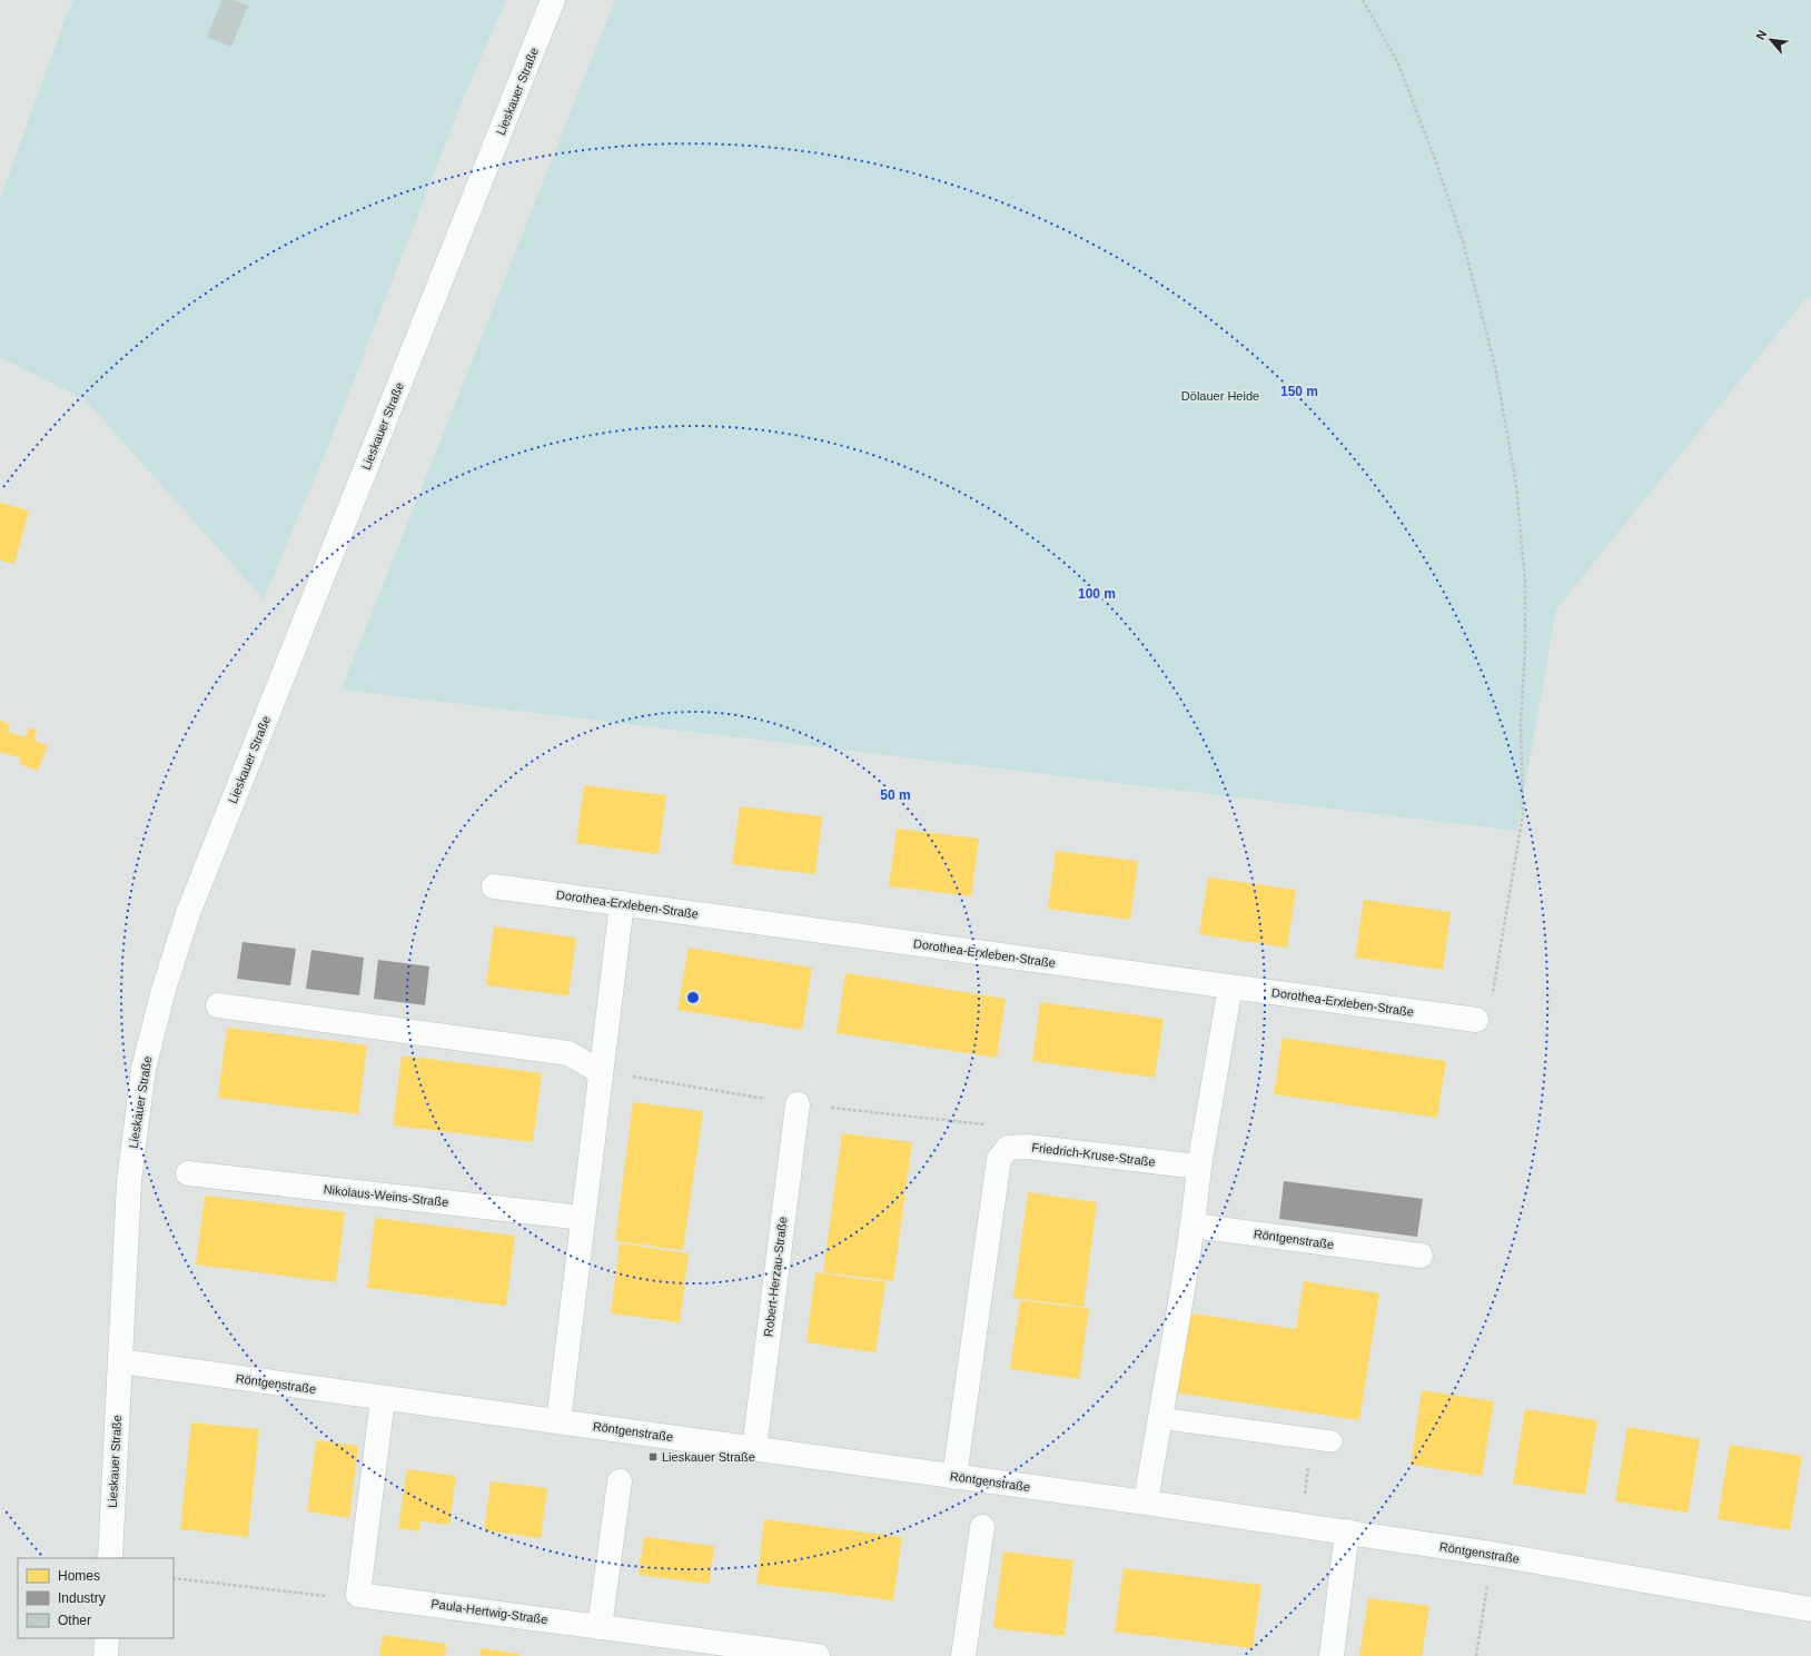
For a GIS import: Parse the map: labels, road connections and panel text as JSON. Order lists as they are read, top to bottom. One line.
{"streets":{"street":["Lieskauer Straße","Dorothea-Erxleben-Straße","Friedrich-Kruse-Straße","Nikolaus-Weins-Straße","Röntgenstraße","Robert-Herzau-Straße","Paula-Hertwig-Straße"]},"crossings":[["Lieskauer Straße","Röntgenstraße"],["Friedrich-Kruse-Straße","Röntgenstraße"],["Röntgenstraße","Robert-Herzau-Straße"]],"parks":["Dölauer Heide"],"places":{"transit":["Lieskauer Straße"]},"legend":["Homes","Industry","Other"],"north":"top left","rings":["150 m","100 m","50 m"]}
